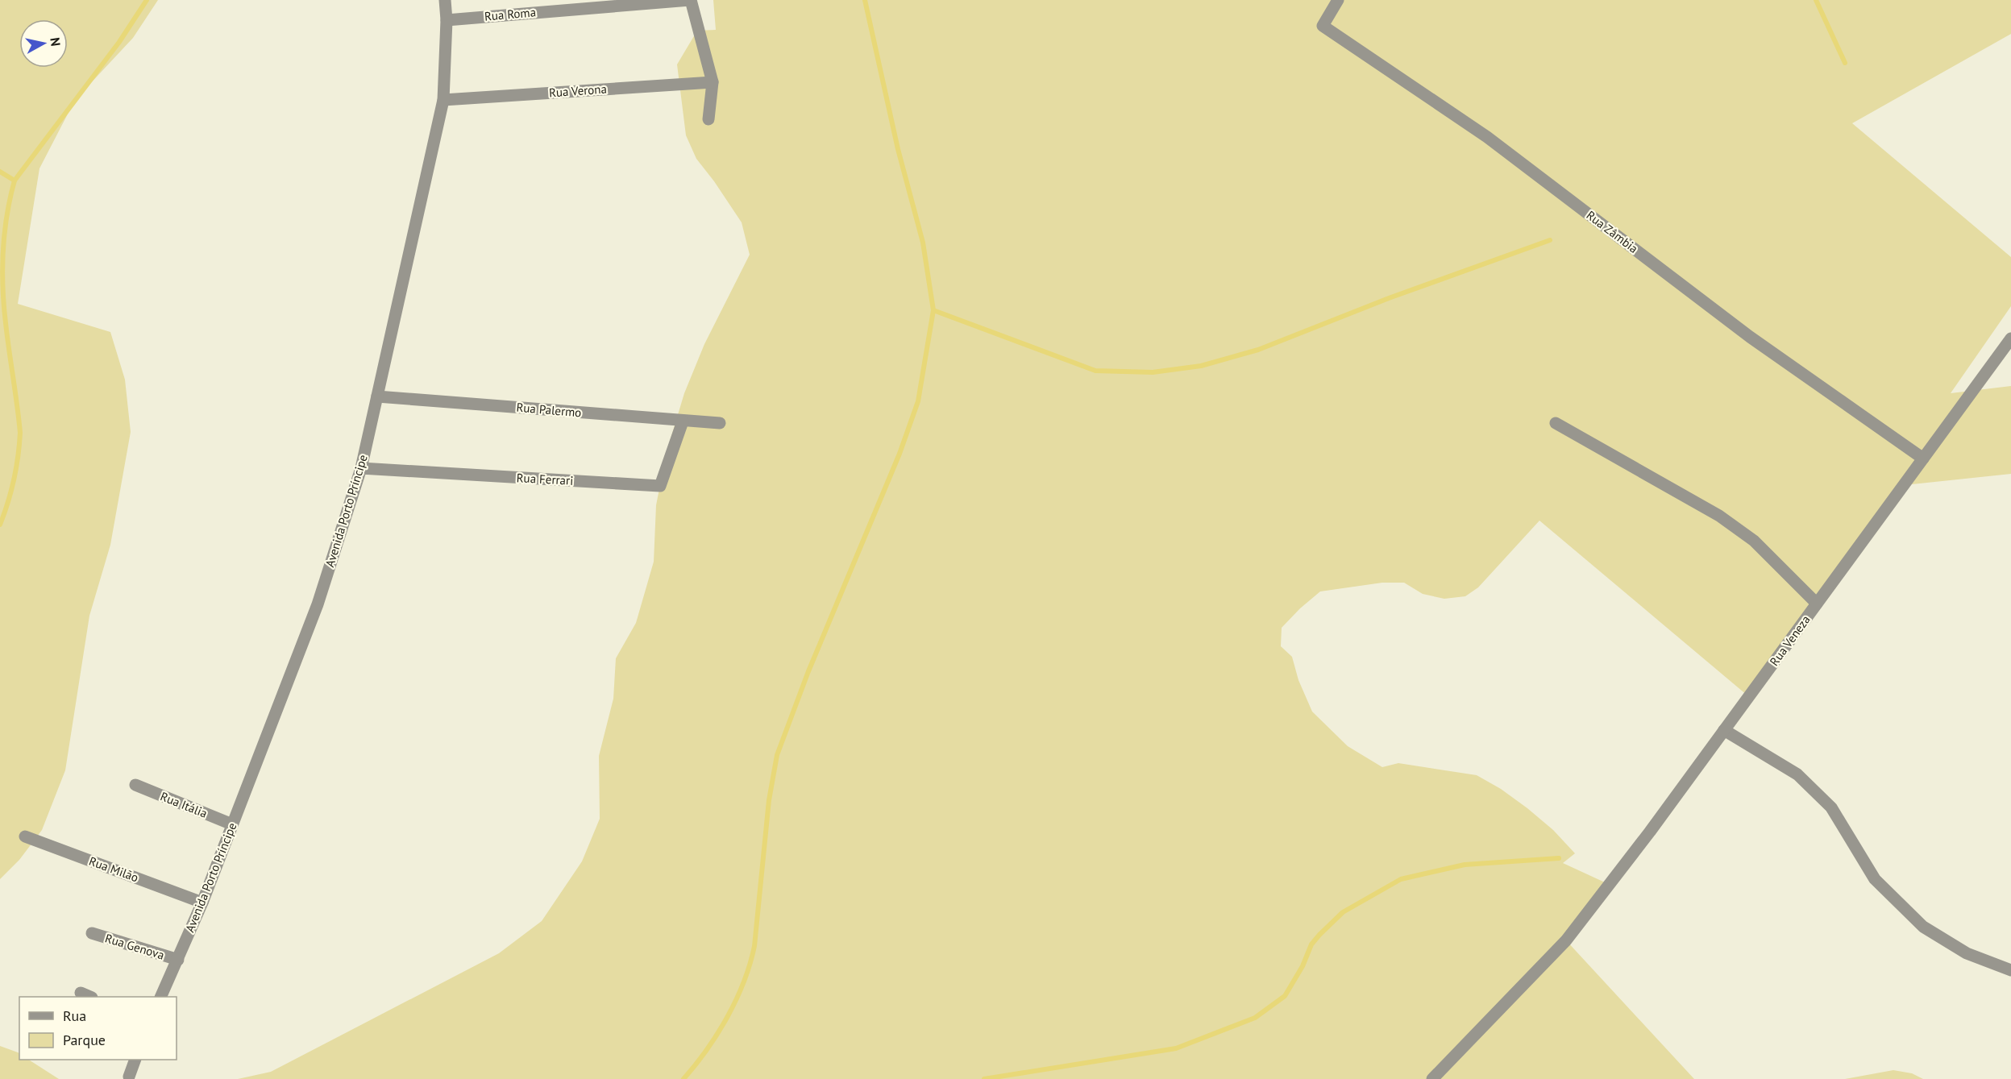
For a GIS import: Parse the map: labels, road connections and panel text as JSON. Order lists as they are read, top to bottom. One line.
{"streets":{"street":["Rua Roma","Rua Verona","Rua Zâmbia","Rua Palermo","Rua Ferrari","Avenida Porto Príncipe","Rua Veneza","Rua Itália","Rua Milão","Rua Genova"]},"crossings":[["Rua Roma","Rua Verona"],["Rua Roma","Avenida Porto Príncipe"],["Rua Verona","Avenida Porto Príncipe"],["Rua Zâmbia","Rua Veneza"],["Rua Palermo","Rua Ferrari"],["Rua Palermo","Avenida Porto Príncipe"],["Rua Ferrari","Avenida Porto Príncipe"],["Avenida Porto Príncipe","Rua Itália"],["Avenida Porto Príncipe","Rua Milão"],["Avenida Porto Príncipe","Rua Genova"]],"legend":["Rua","Parque"],"north":"right"}
